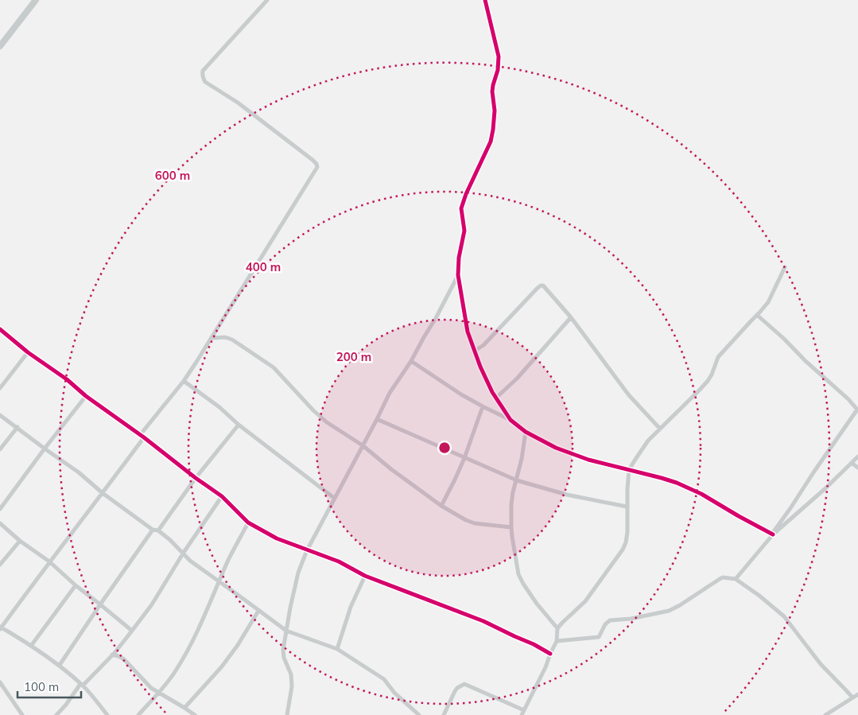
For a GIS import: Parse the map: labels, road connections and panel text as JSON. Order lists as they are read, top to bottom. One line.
{"scale_bar":"100 m","rings":["600 m","400 m","200 m"]}
